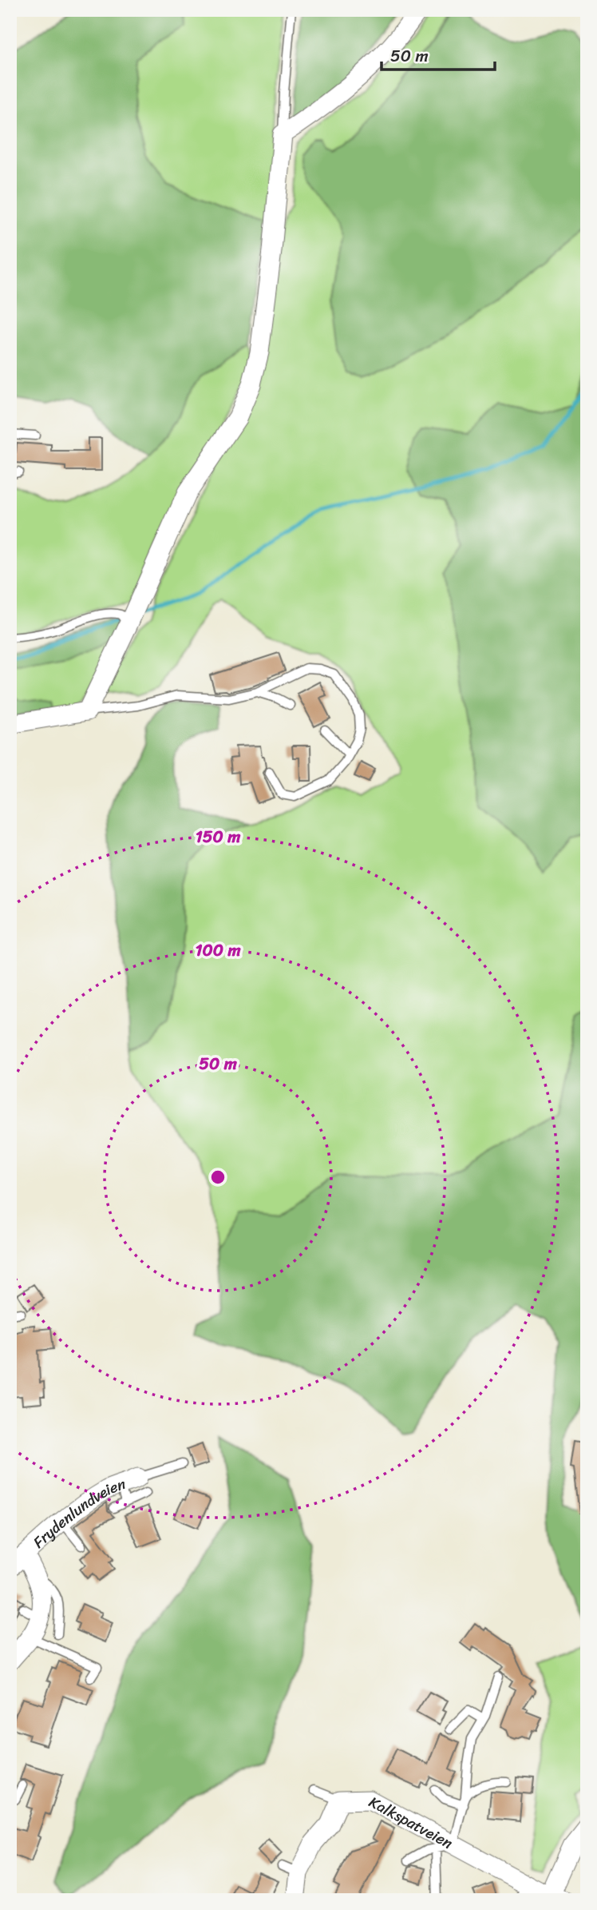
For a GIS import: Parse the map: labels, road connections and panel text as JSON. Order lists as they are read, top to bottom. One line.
{"streets":{"street":["Frydenlundveien","Kalkspatveien"]},"scale_bar":"50 m","rings":["150 m","100 m","50 m"]}
